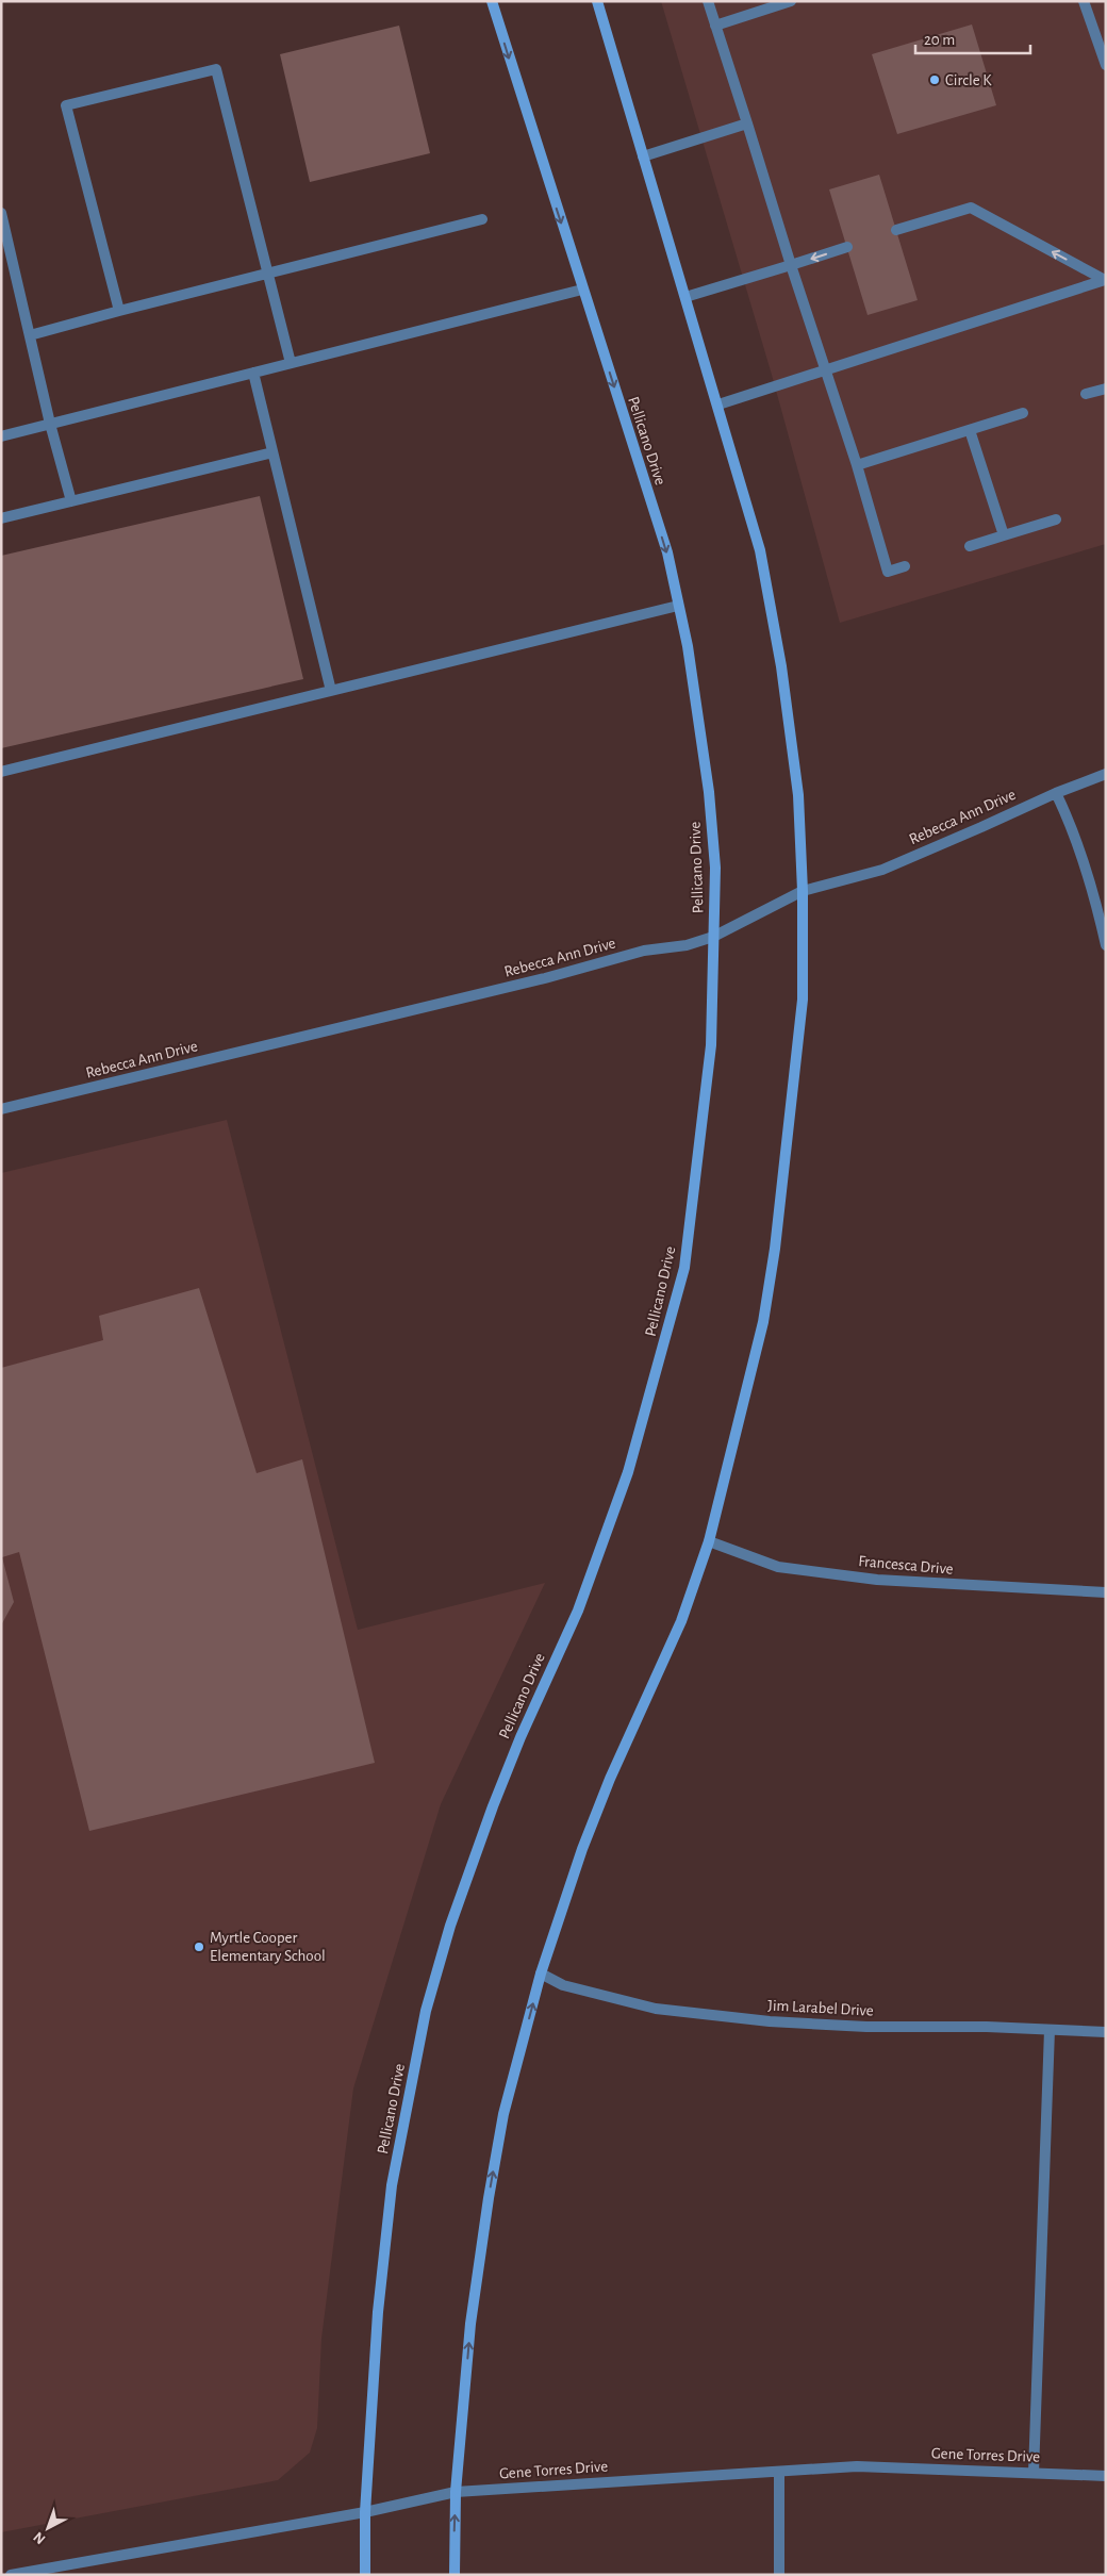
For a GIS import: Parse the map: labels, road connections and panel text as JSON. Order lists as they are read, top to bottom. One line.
{"streets":{"main road":["Pellicano Drive"],"street":["Rebecca Ann Drive","Francesca Drive","Jim Larabel Drive","Gene Torres Drive"]},"crossings":[["Pellicano Drive","Rebecca Ann Drive"],["Pellicano Drive","Gene Torres Drive"]],"places":["Circle K","Myrtle Cooper Elementary School"],"scale_bar":"20 m","north":"bottom left"}
